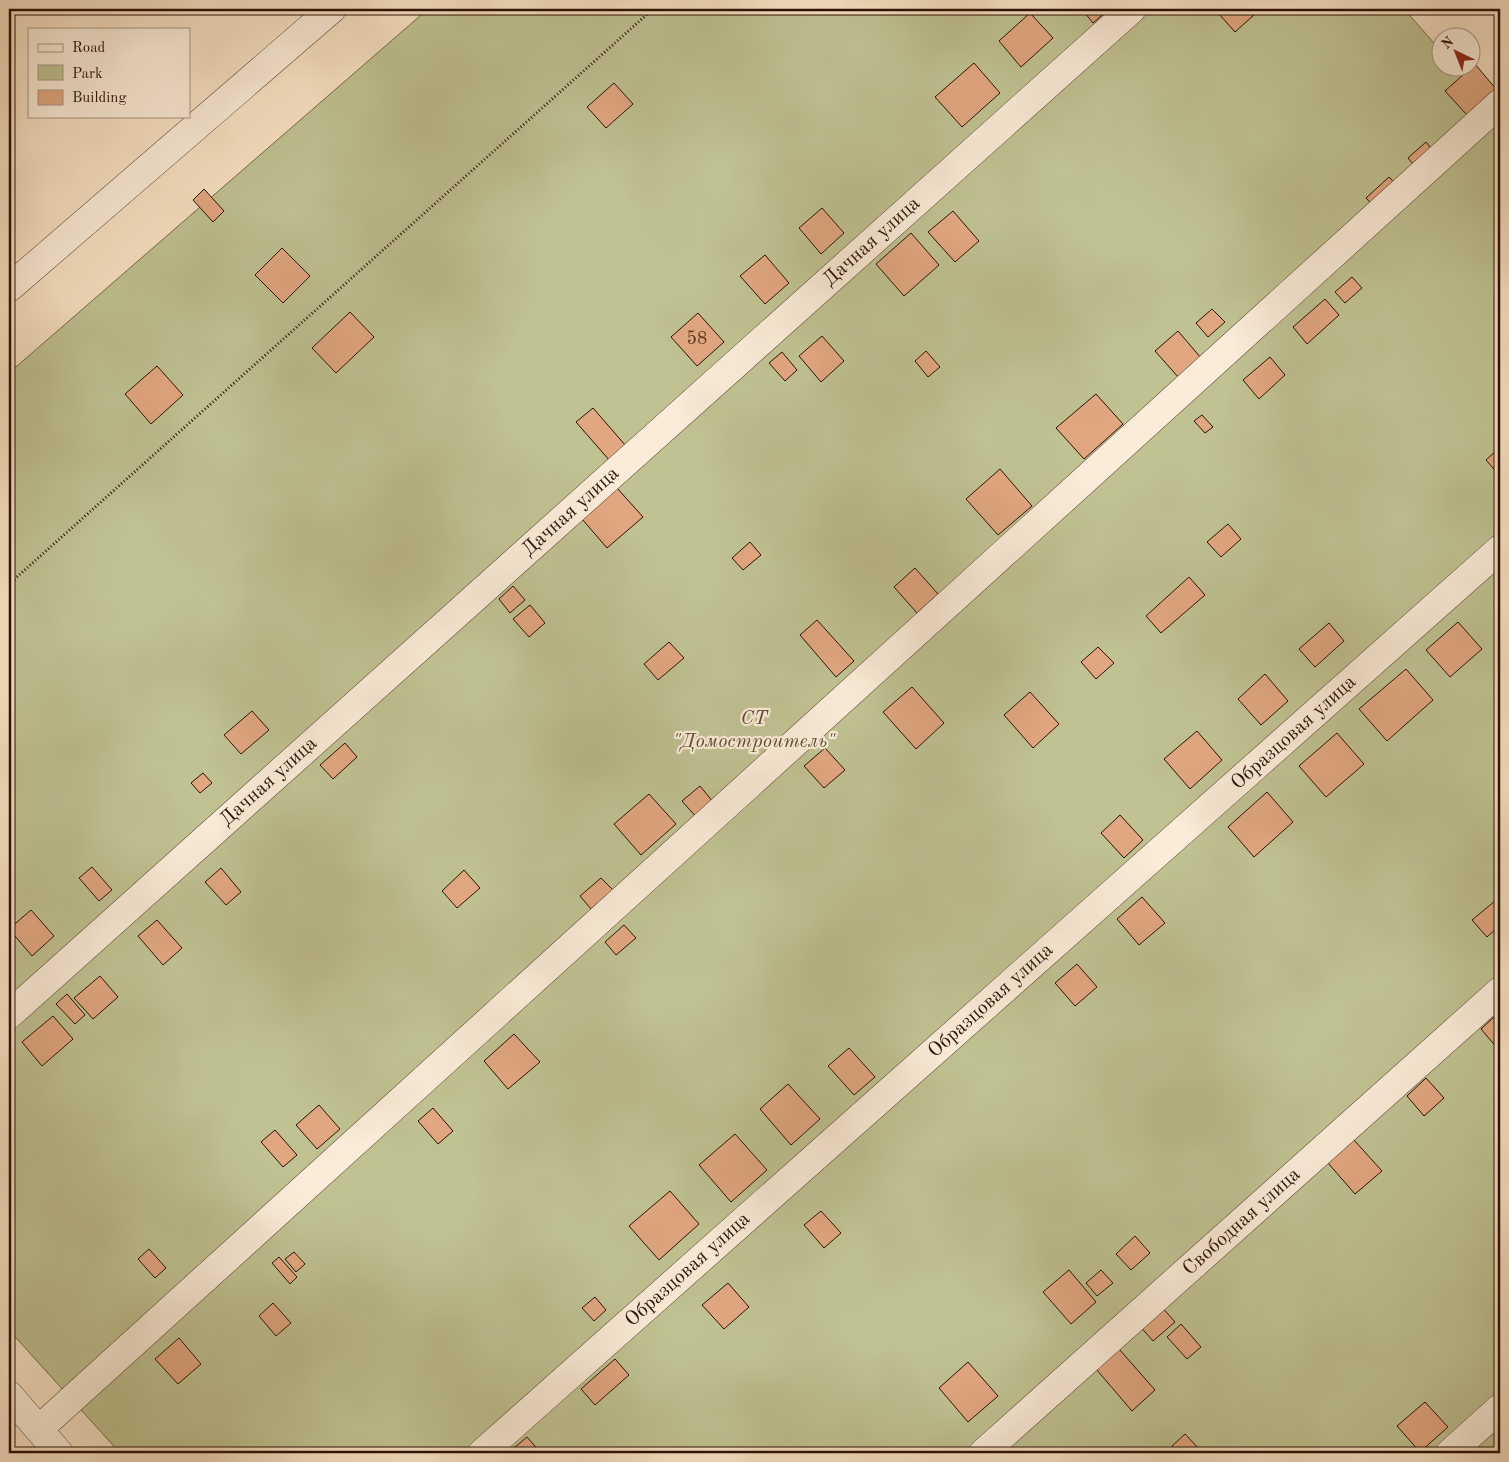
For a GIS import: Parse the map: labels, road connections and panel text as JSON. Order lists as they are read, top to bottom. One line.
{"streets":{"street":["Дачная улица","Образцовая улица","Свободная улица"]},"parks":["СТ \"Домостроитель\""],"house_numbers":["58"],"legend":["Road","Park","Building"],"north":"top left"}
